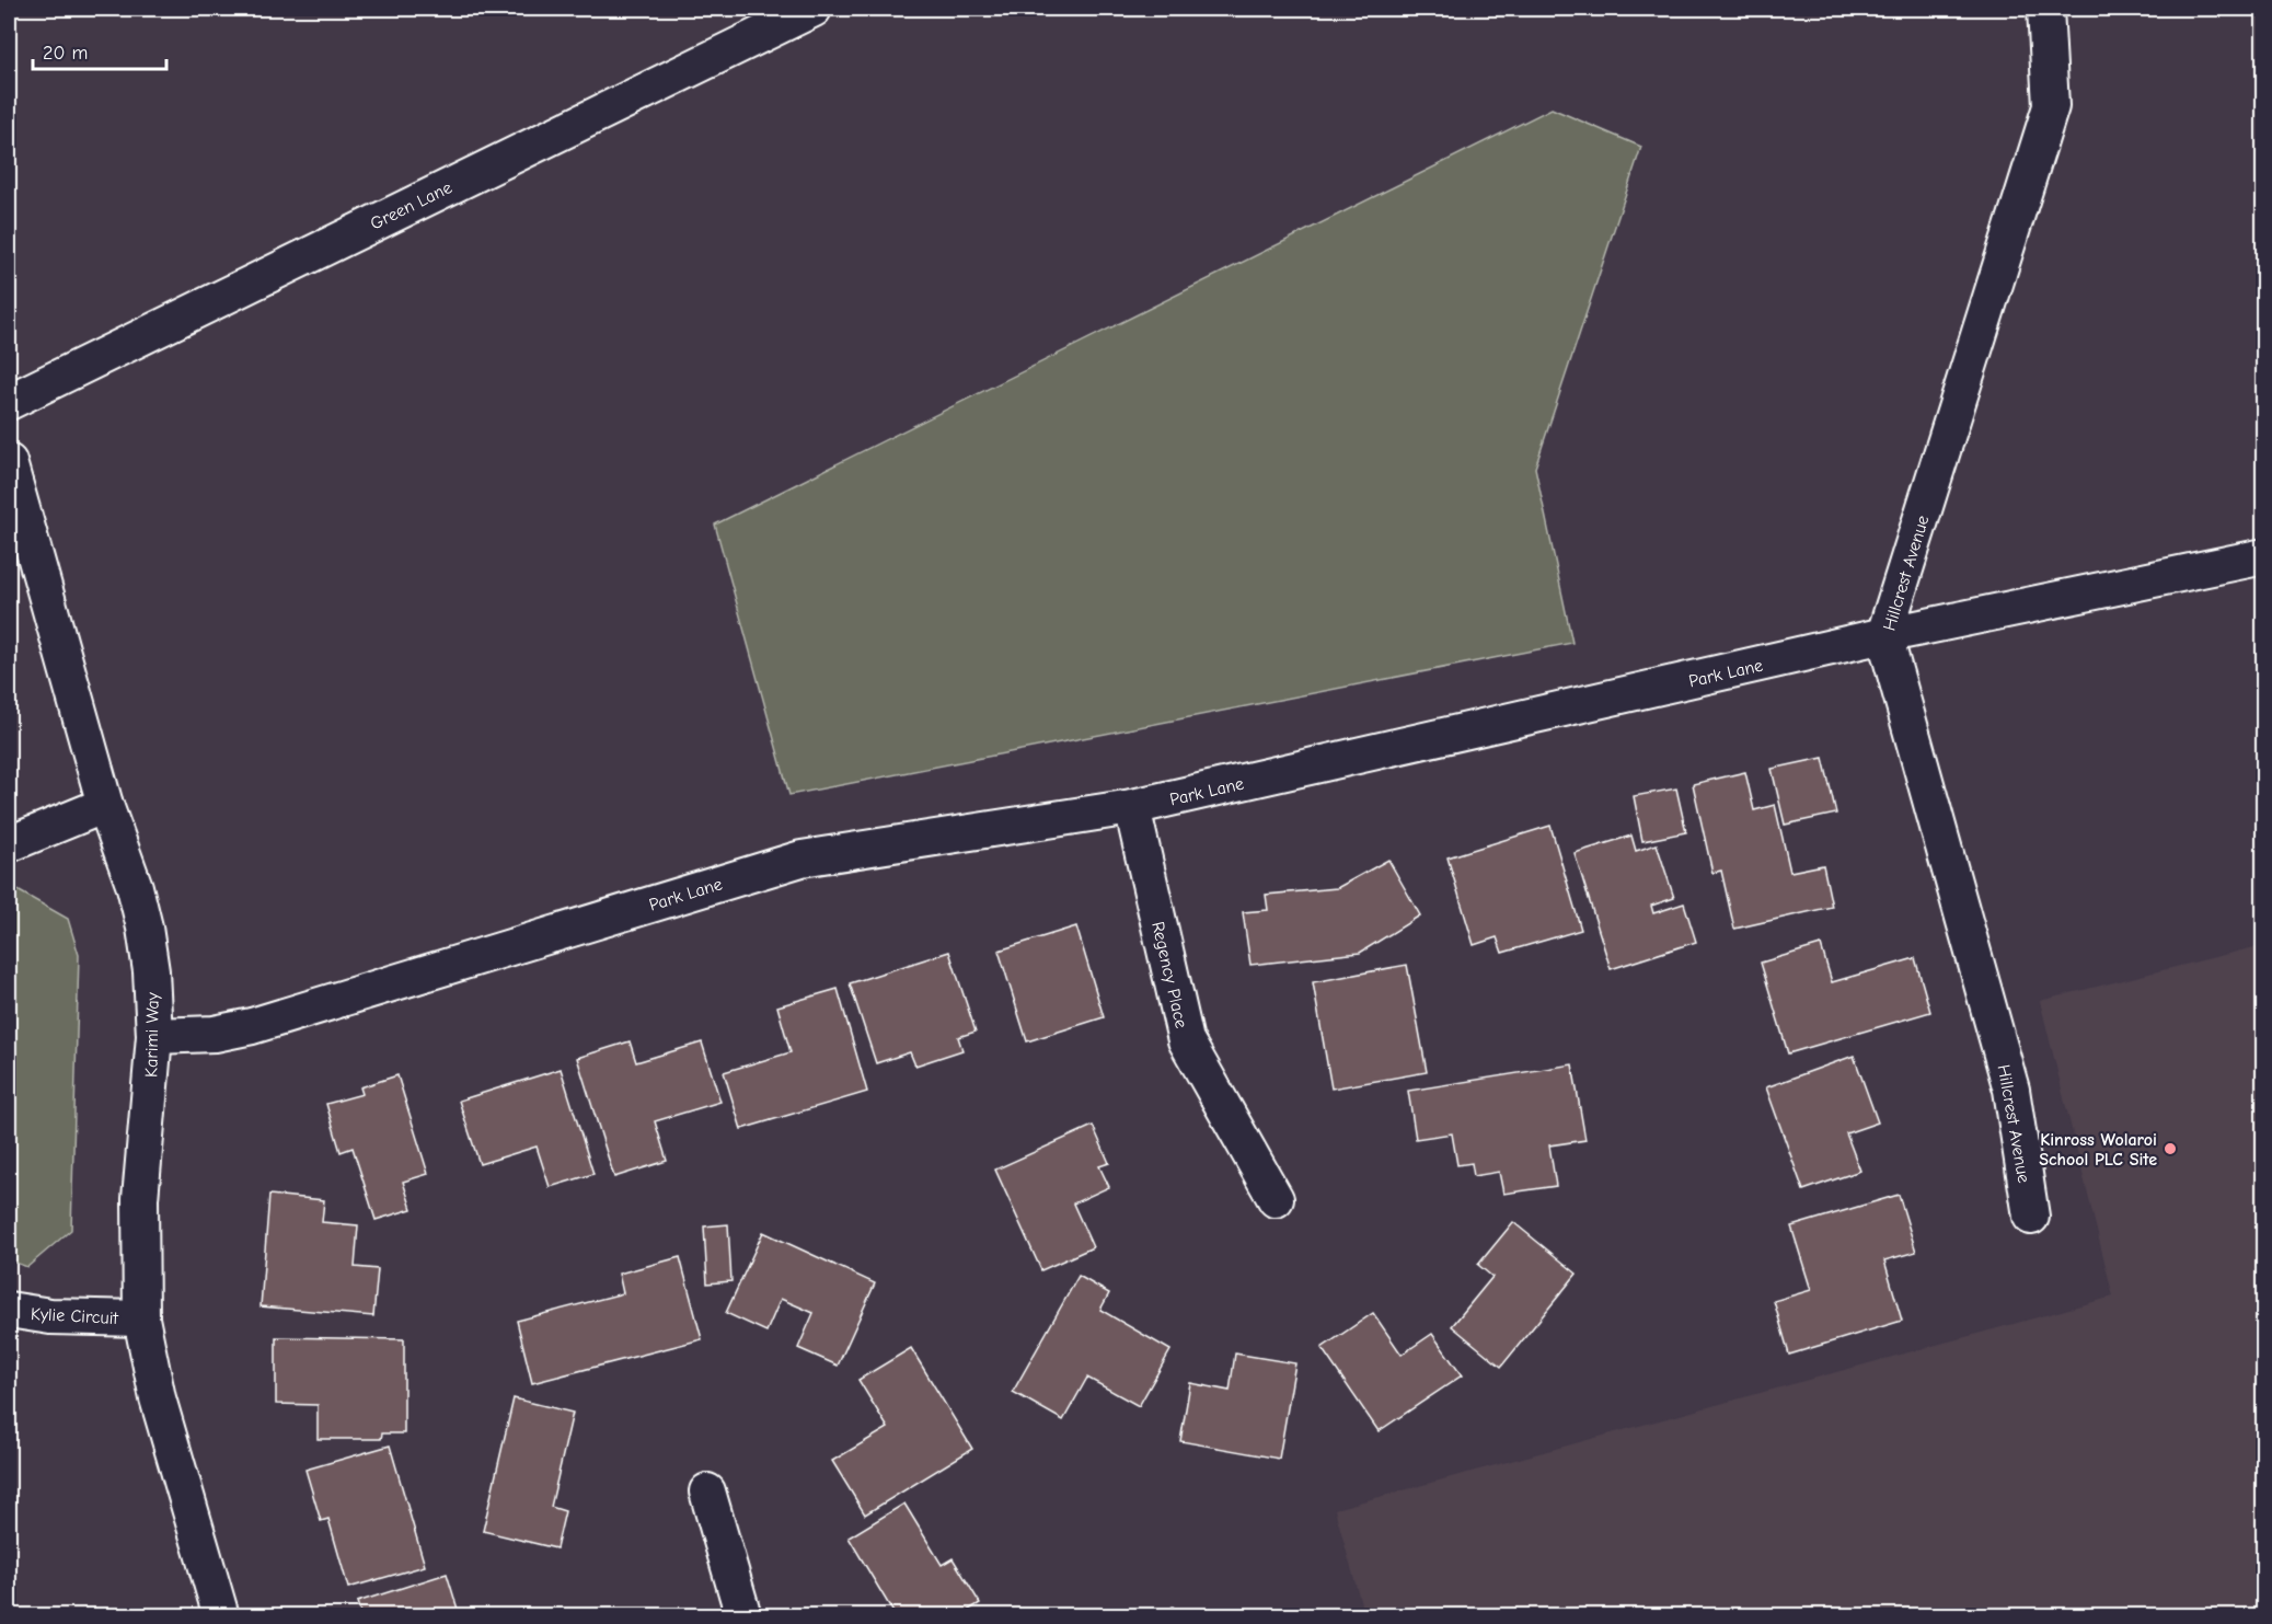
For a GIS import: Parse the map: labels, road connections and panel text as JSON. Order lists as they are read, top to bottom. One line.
{"streets":{"street":["Green Lane","Hillcrest Avenue","Park Lane","Regency Place","Karimi Way","Kylie Circuit"]},"crossings":[["Hillcrest Avenue","Park Lane"],["Park Lane","Regency Place"],["Park Lane","Karimi Way"],["Karimi Way","Kylie Circuit"]],"places":["Kinross Wolaroi School PLC Site"],"scale_bar":"20 m"}
